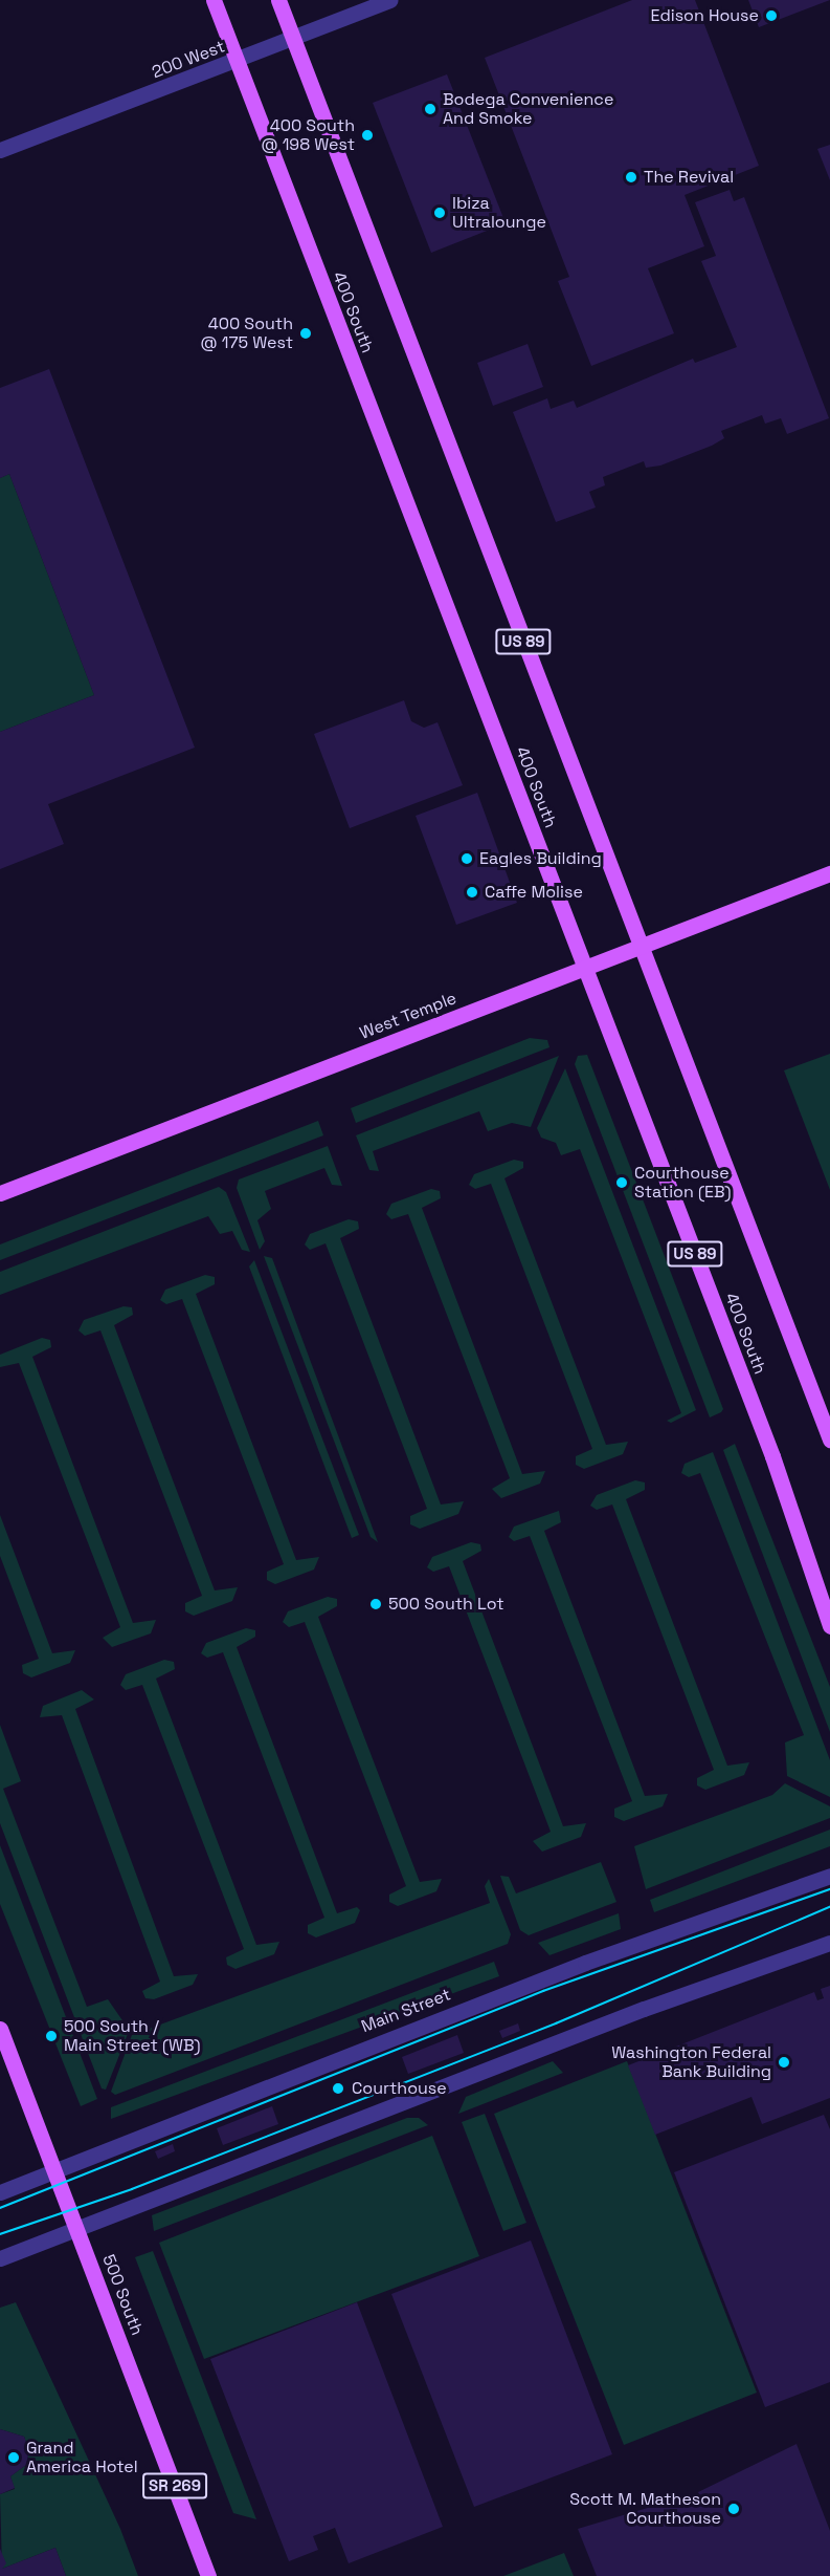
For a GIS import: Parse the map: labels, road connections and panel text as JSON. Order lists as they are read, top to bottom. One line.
{"streets":{"main road":["400 South","US 89","West Temple","500 South","SR 269"],"street":["200 West","Main Street"]},"crossings":[["200 West","400 South"],["200 West","US 89"],["400 South","West Temple"],["US 89","West Temple"],["Main Street","500 South"]],"places":["Edison House","Bodega Convenience And Smoke","400 South @ 198 West","The Revival","Ibiza Ultralounge","400 South @ 175 West","Eagles Building","Caffe Molise","Courthouse Station (EB)","500 South Lot","500 South / Main Street (WB)","Washington Federal Bank Building","Courthouse","Grand America Hotel","Scott M. Matheson Courthouse"]}
